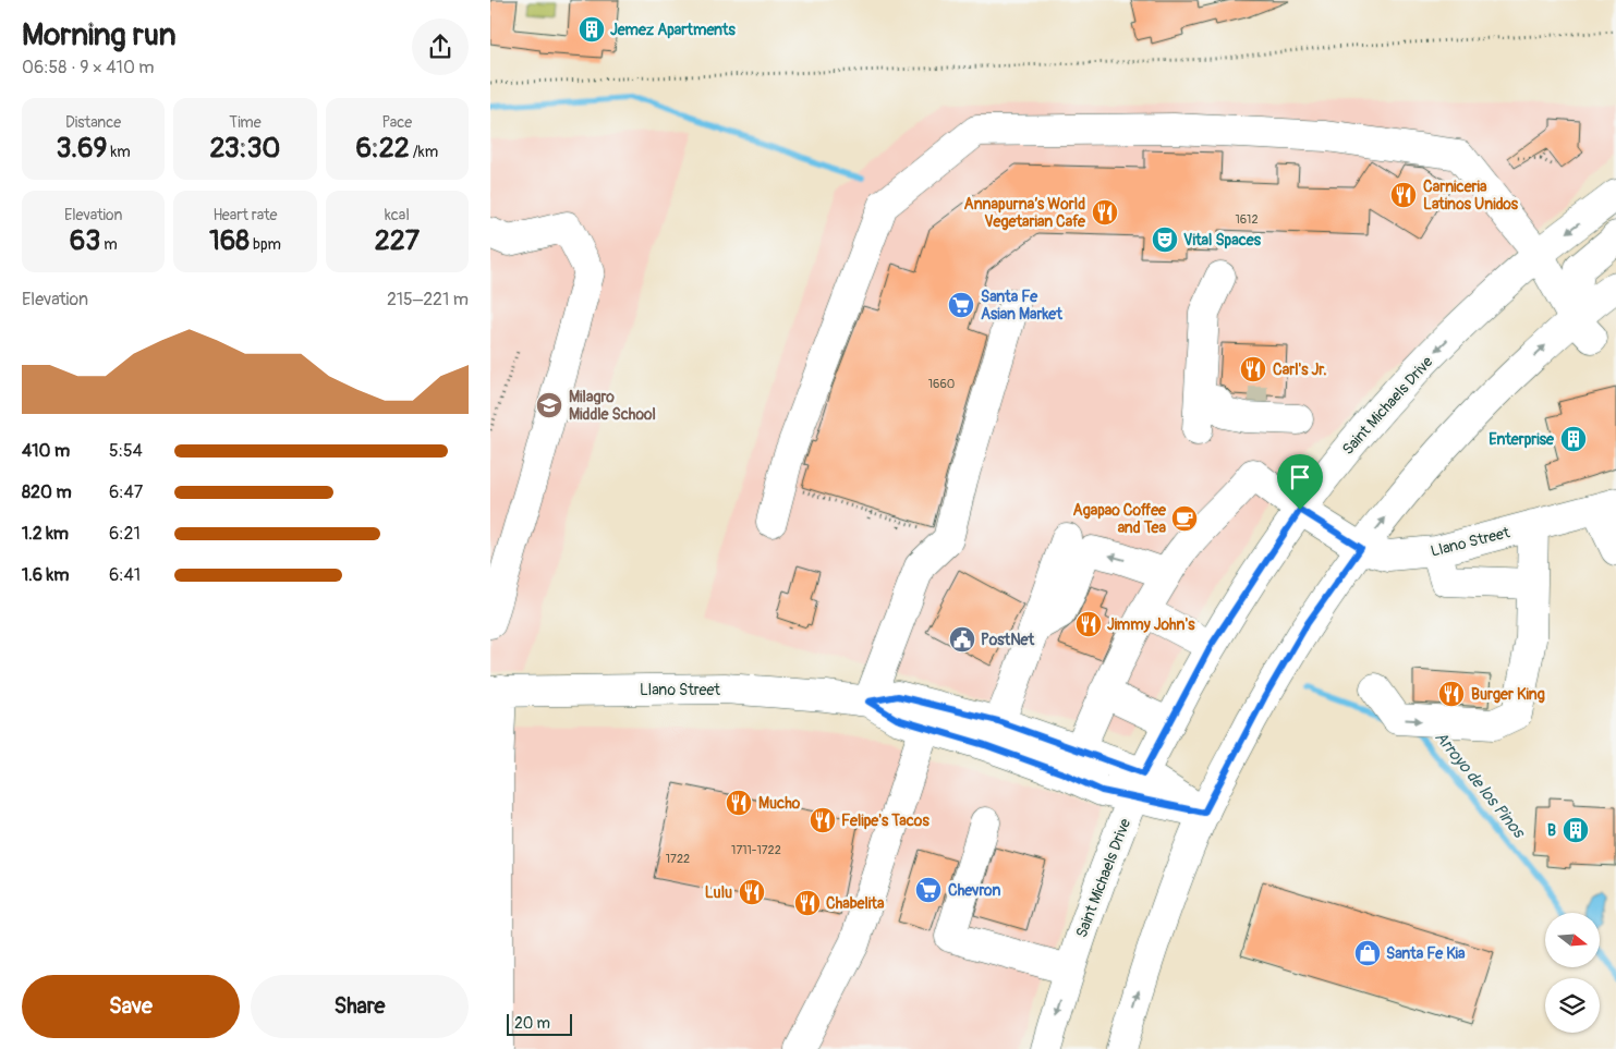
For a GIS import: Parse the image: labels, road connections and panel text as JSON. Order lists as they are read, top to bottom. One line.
{"streets":{"main road":["Saint Michaels Drive","Llano Street"]},"crossings":[["Saint Michaels Drive","Llano Street"]],"water":["Arroyo de los Pinos"],"places":{"building":["Jemez Apartments","Enterprise","B"],"restaurant":["Carniceria Latinos Unidos","Annapurna’s World Vegetarian Cafe","Carl's Jr.","Jimmy John's","Burger King","Mucho","Felipe's Tacos","Lulu","Chabelita"],"theatre":["Vital Spaces"],"supermarket":["Santa Fe Asian Market","Chevron"],"school or university":["Milagro Middle School"],"cafe":["Agapao Coffee and Tea"],"public building":["PostNet"],"shop":["Santa Fe Kia"]},"house_numbers":["1612","1660","1711-1722","1722"],"scale_bar":"20 m","north":"right","page":{"heading":["Morning run","06:58 · 9 × 410 m"],"stats":[["Distance","3.69 km"],["Time","23:30"],["Pace","6:22 /km"],["Elevation","63 m"],["Heart rate","168 bpm"],["kcal","227"]],"chart":["Elevation","215–221 m"],"list":[{"name":"410 m","note":"5:54"},{"name":"820 m","note":"6:47"},{"name":"1.2 km","note":"6:21"},{"name":"1.6 km","note":"6:41"}],"buttons":["Save","Share"],"scale":"20 m"}}
